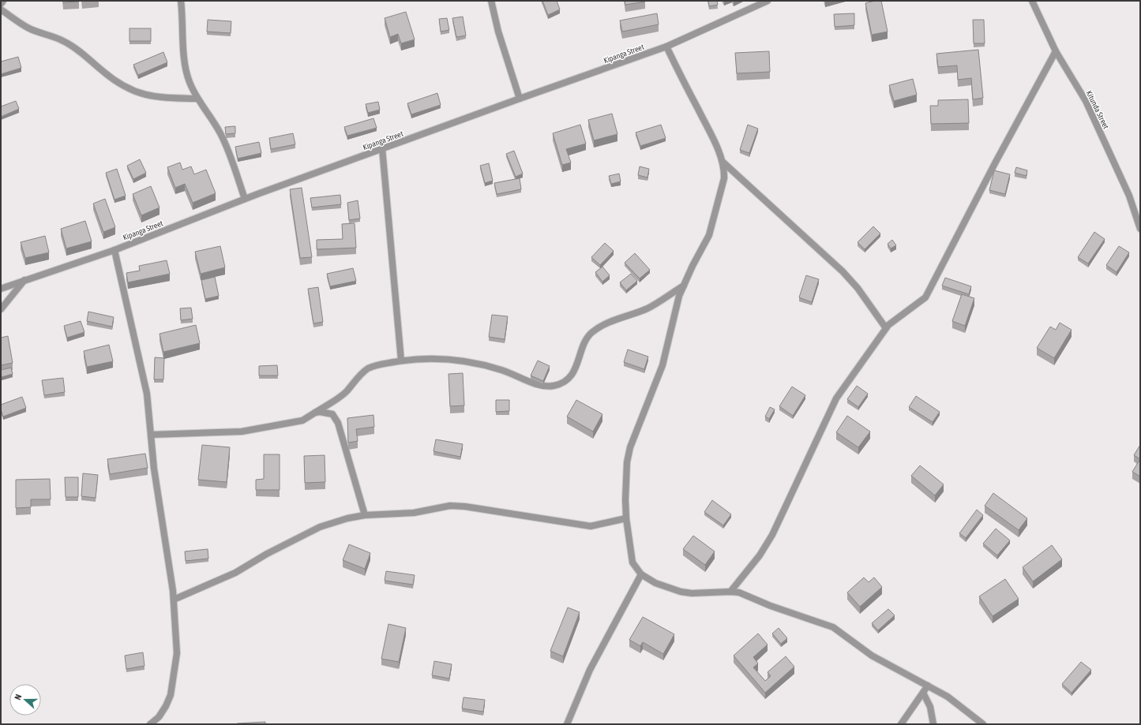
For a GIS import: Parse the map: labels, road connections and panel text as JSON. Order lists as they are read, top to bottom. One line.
{"streets":{"street":["Kipanga Street","Kitunda Street"]},"north":"left"}
